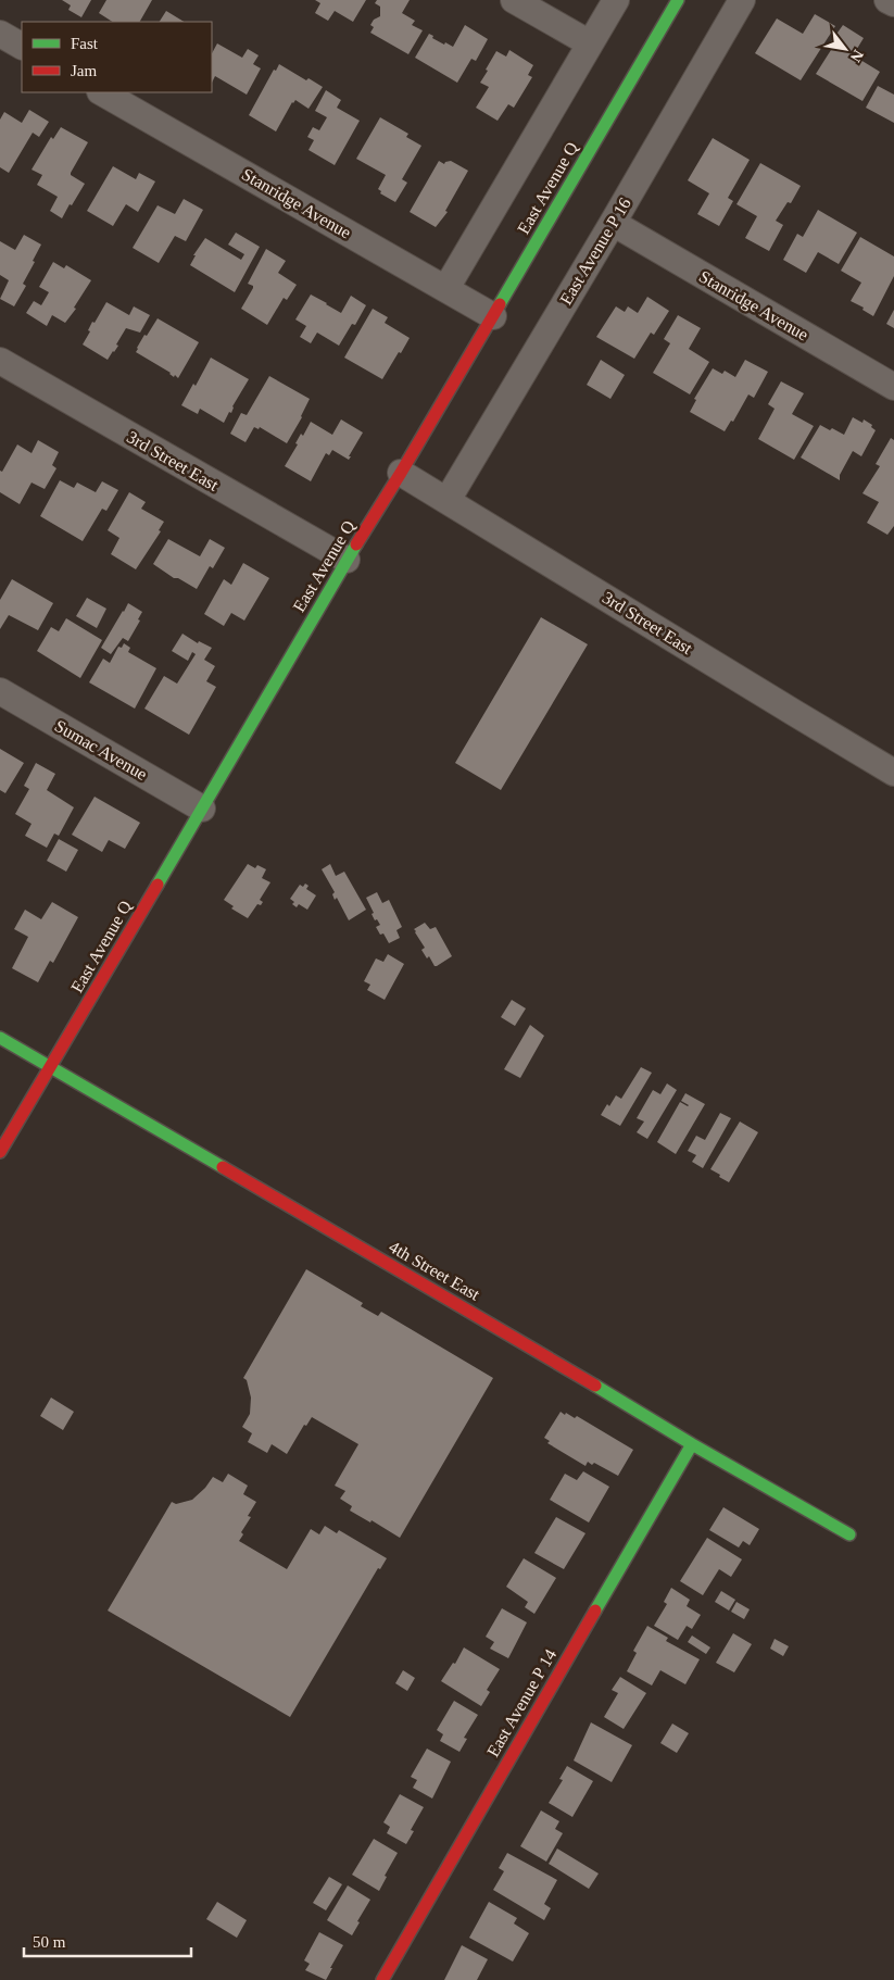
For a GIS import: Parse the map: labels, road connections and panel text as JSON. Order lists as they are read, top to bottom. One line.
{"streets":{"street":["East Avenue Q","Stanridge Avenue","East Avenue P 16","3rd Street East","Sumac Avenue","4th Street East","East Avenue P 14"]},"crossings":[["East Avenue Q","Stanridge Avenue"],["East Avenue Q","3rd Street East"],["East Avenue Q","Sumac Avenue"],["East Avenue Q","4th Street East"],["Stanridge Avenue","East Avenue P 16"],["East Avenue P 16","3rd Street East"],["4th Street East","East Avenue P 14"]],"legend":["Fast","Jam"],"scale_bar":"50 m","north":"bottom right"}
